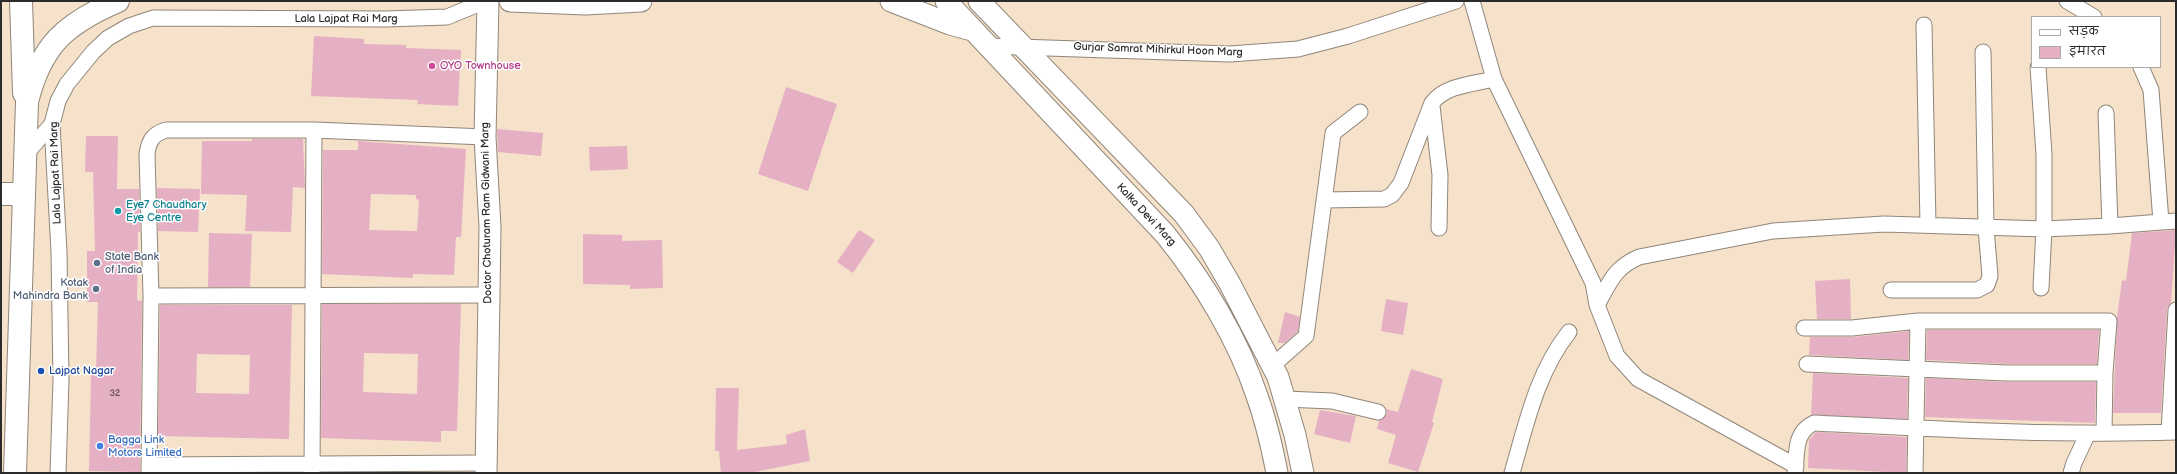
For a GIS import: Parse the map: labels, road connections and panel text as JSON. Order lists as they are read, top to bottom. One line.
{"streets":{"street":["Lala Lajpat Rai Marg","Gurjar Samrat Mihirkul Hoon Marg","Doctor Choturam Ram Gidwani Marg","Kalka Devi Marg"]},"crossings":[["Lala Lajpat Rai Marg","Doctor Choturam Ram Gidwani Marg"],["Gurjar Samrat Mihirkul Hoon Marg","Kalka Devi Marg"]],"places":["OYO Townhouse","Eye7 Chaudhary Eye Centre","State Bank of India","Kotak Mahindra Bank","Lajpat Nagar","Bagga Link Motors Limited"],"house_numbers":["32"],"legend":["सड़क","इमारत"]}
